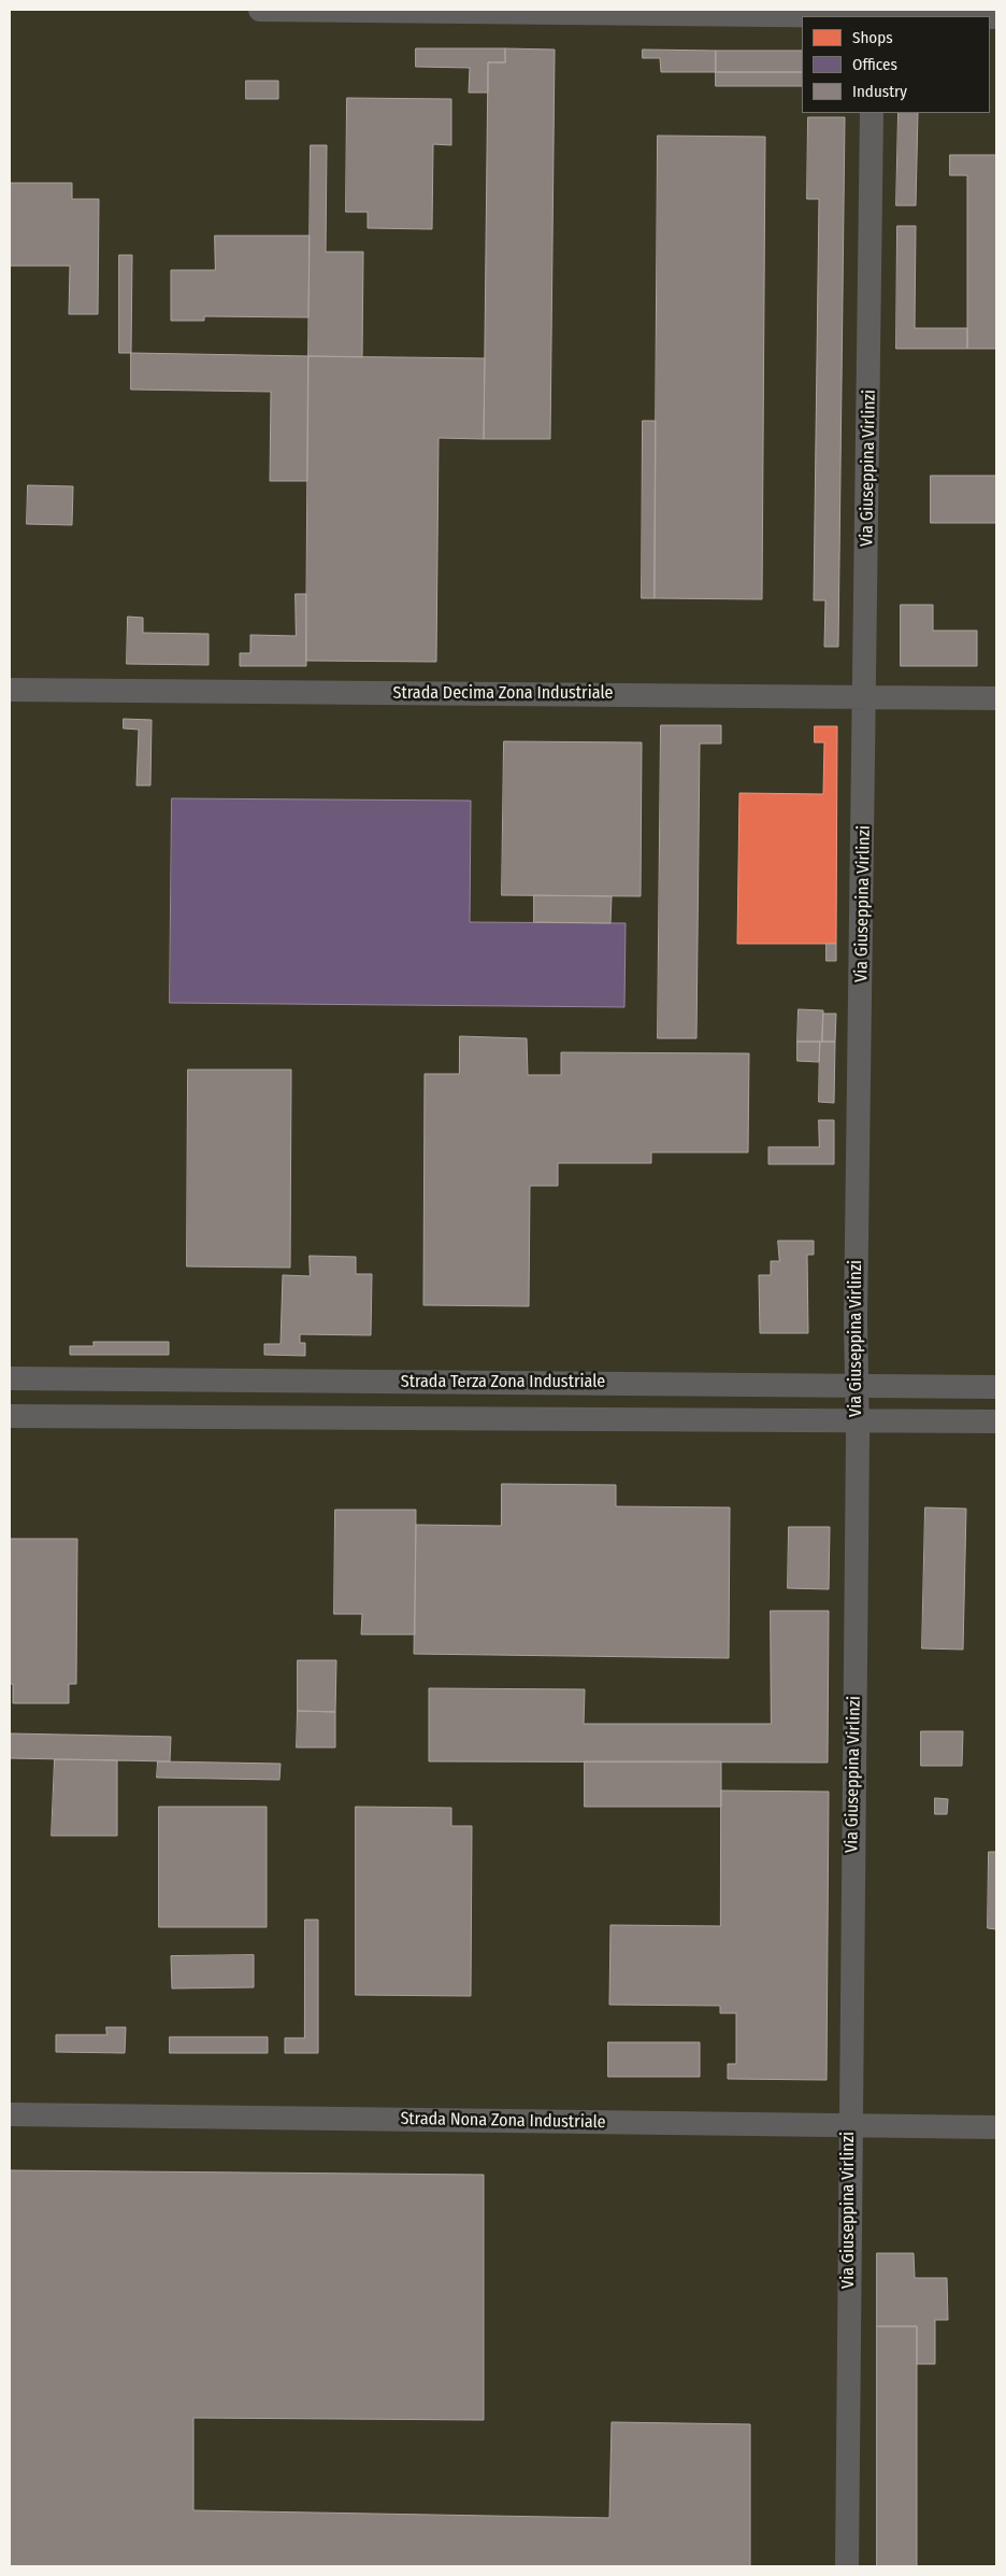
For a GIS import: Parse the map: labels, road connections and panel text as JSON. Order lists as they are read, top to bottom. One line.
{"streets":{"street":["Via Giuseppina Virlinzi","Strada Decima Zona Industriale","Strada Terza Zona Industriale","Strada Nona Zona Industriale"]},"crossings":[["Via Giuseppina Virlinzi","Strada Decima Zona Industriale"],["Via Giuseppina Virlinzi","Strada Terza Zona Industriale"],["Via Giuseppina Virlinzi","Strada Nona Zona Industriale"]],"legend":["Shops","Offices","Industry"]}
